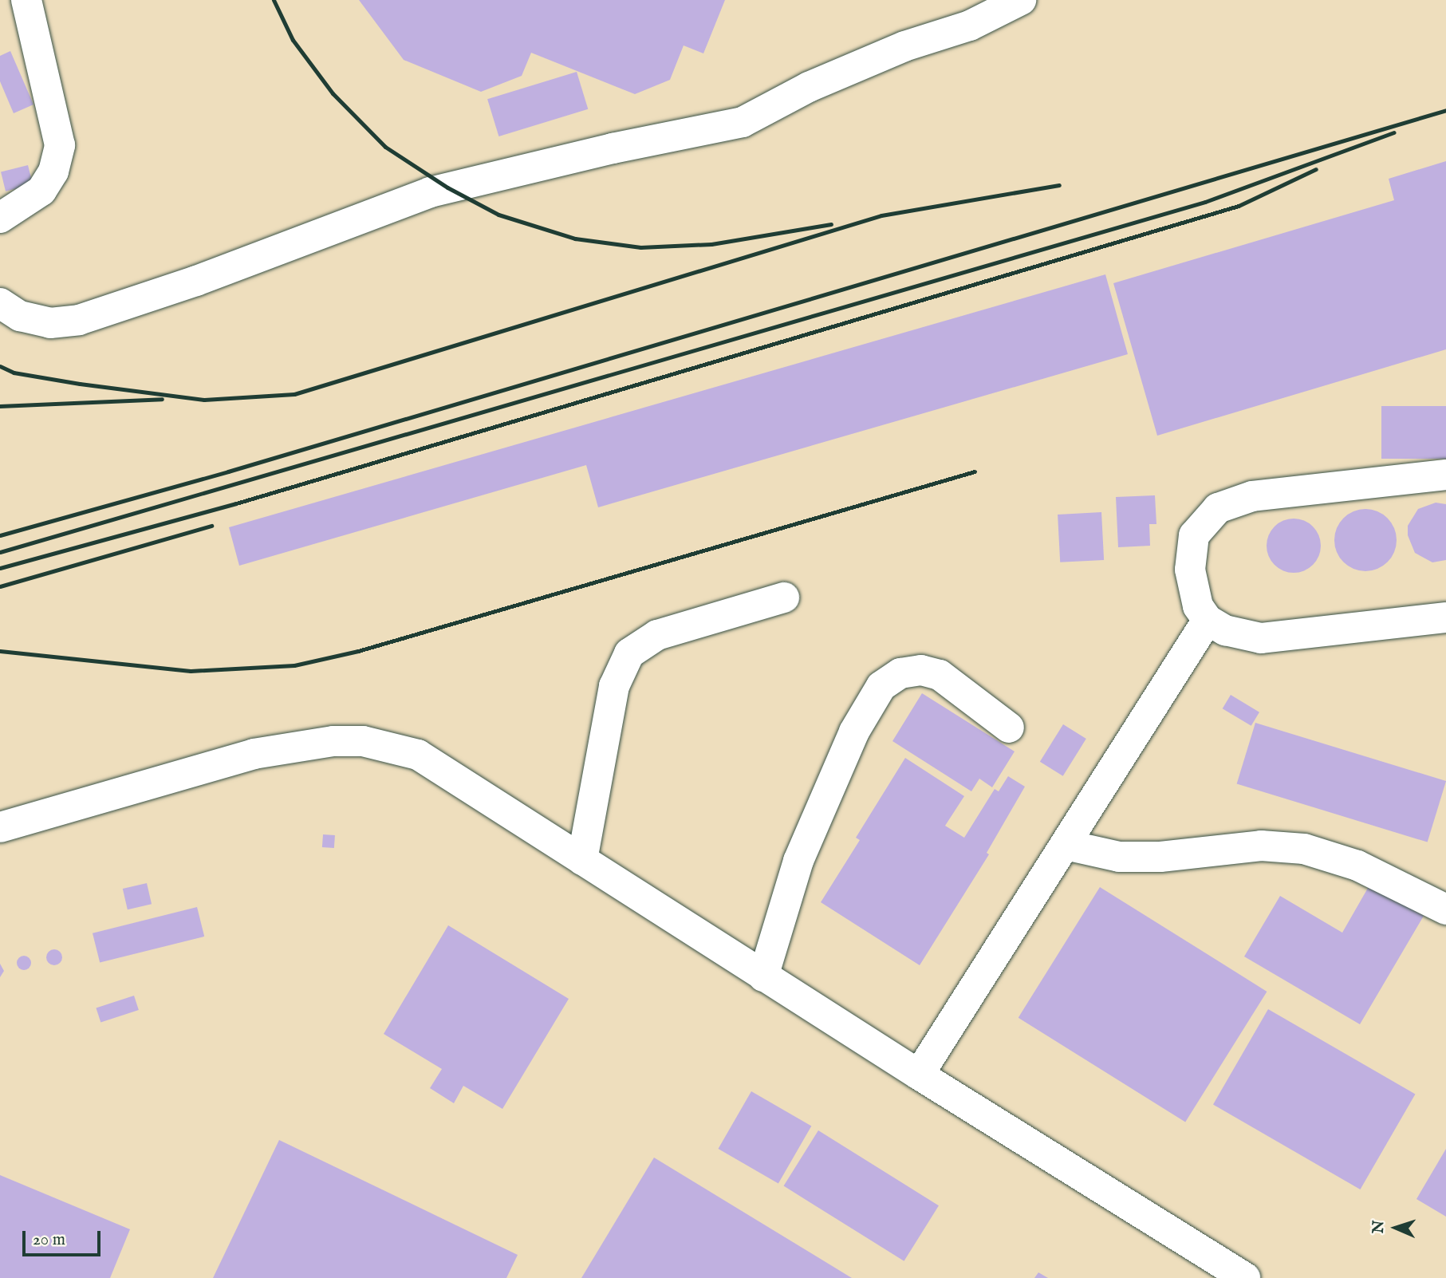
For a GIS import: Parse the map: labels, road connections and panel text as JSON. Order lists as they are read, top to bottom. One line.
{"scale_bar":"20 m","north":"left"}
